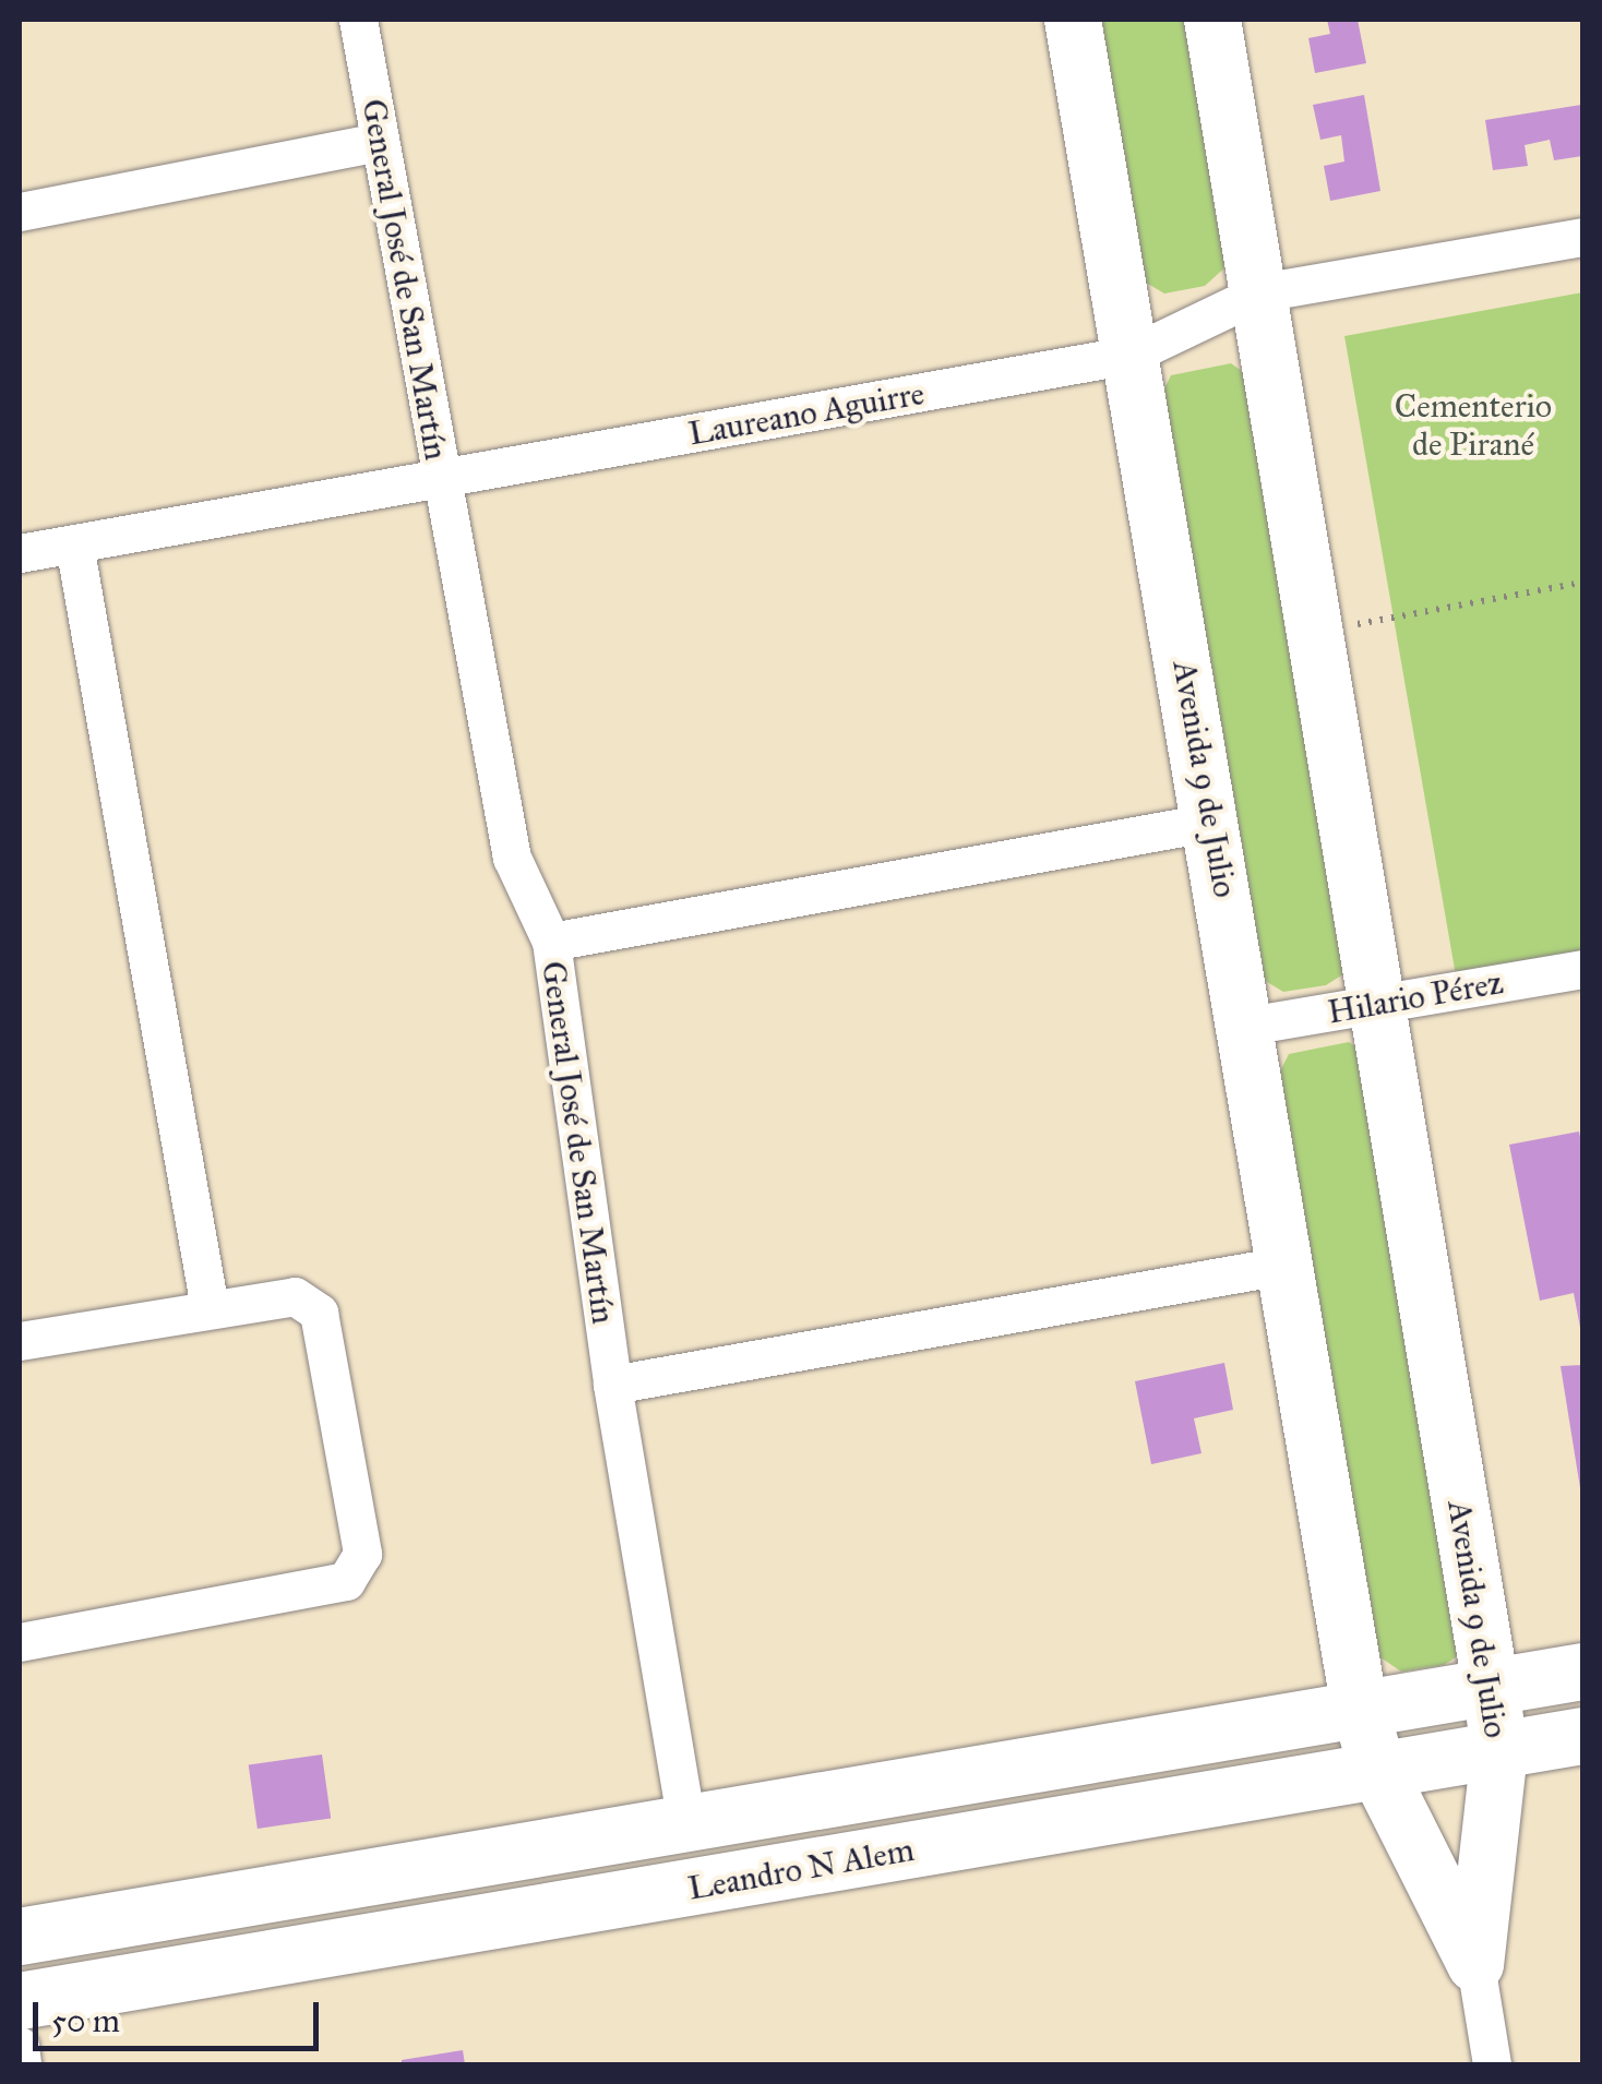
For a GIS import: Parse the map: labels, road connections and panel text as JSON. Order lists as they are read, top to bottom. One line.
{"streets":{"street":["General José de San Martín","Laureano Aguirre","Avenida 9 de Julio","Hilario Pérez","Leandro N Alem"]},"crossings":[["General José de San Martín","Laureano Aguirre"],["General José de San Martín","Leandro N Alem"],["Laureano Aguirre","Avenida 9 de Julio"],["Avenida 9 de Julio","Hilario Pérez"],["Avenida 9 de Julio","Leandro N Alem"]],"parks":["Cementerio de Pirané"],"scale_bar":"50 m"}
